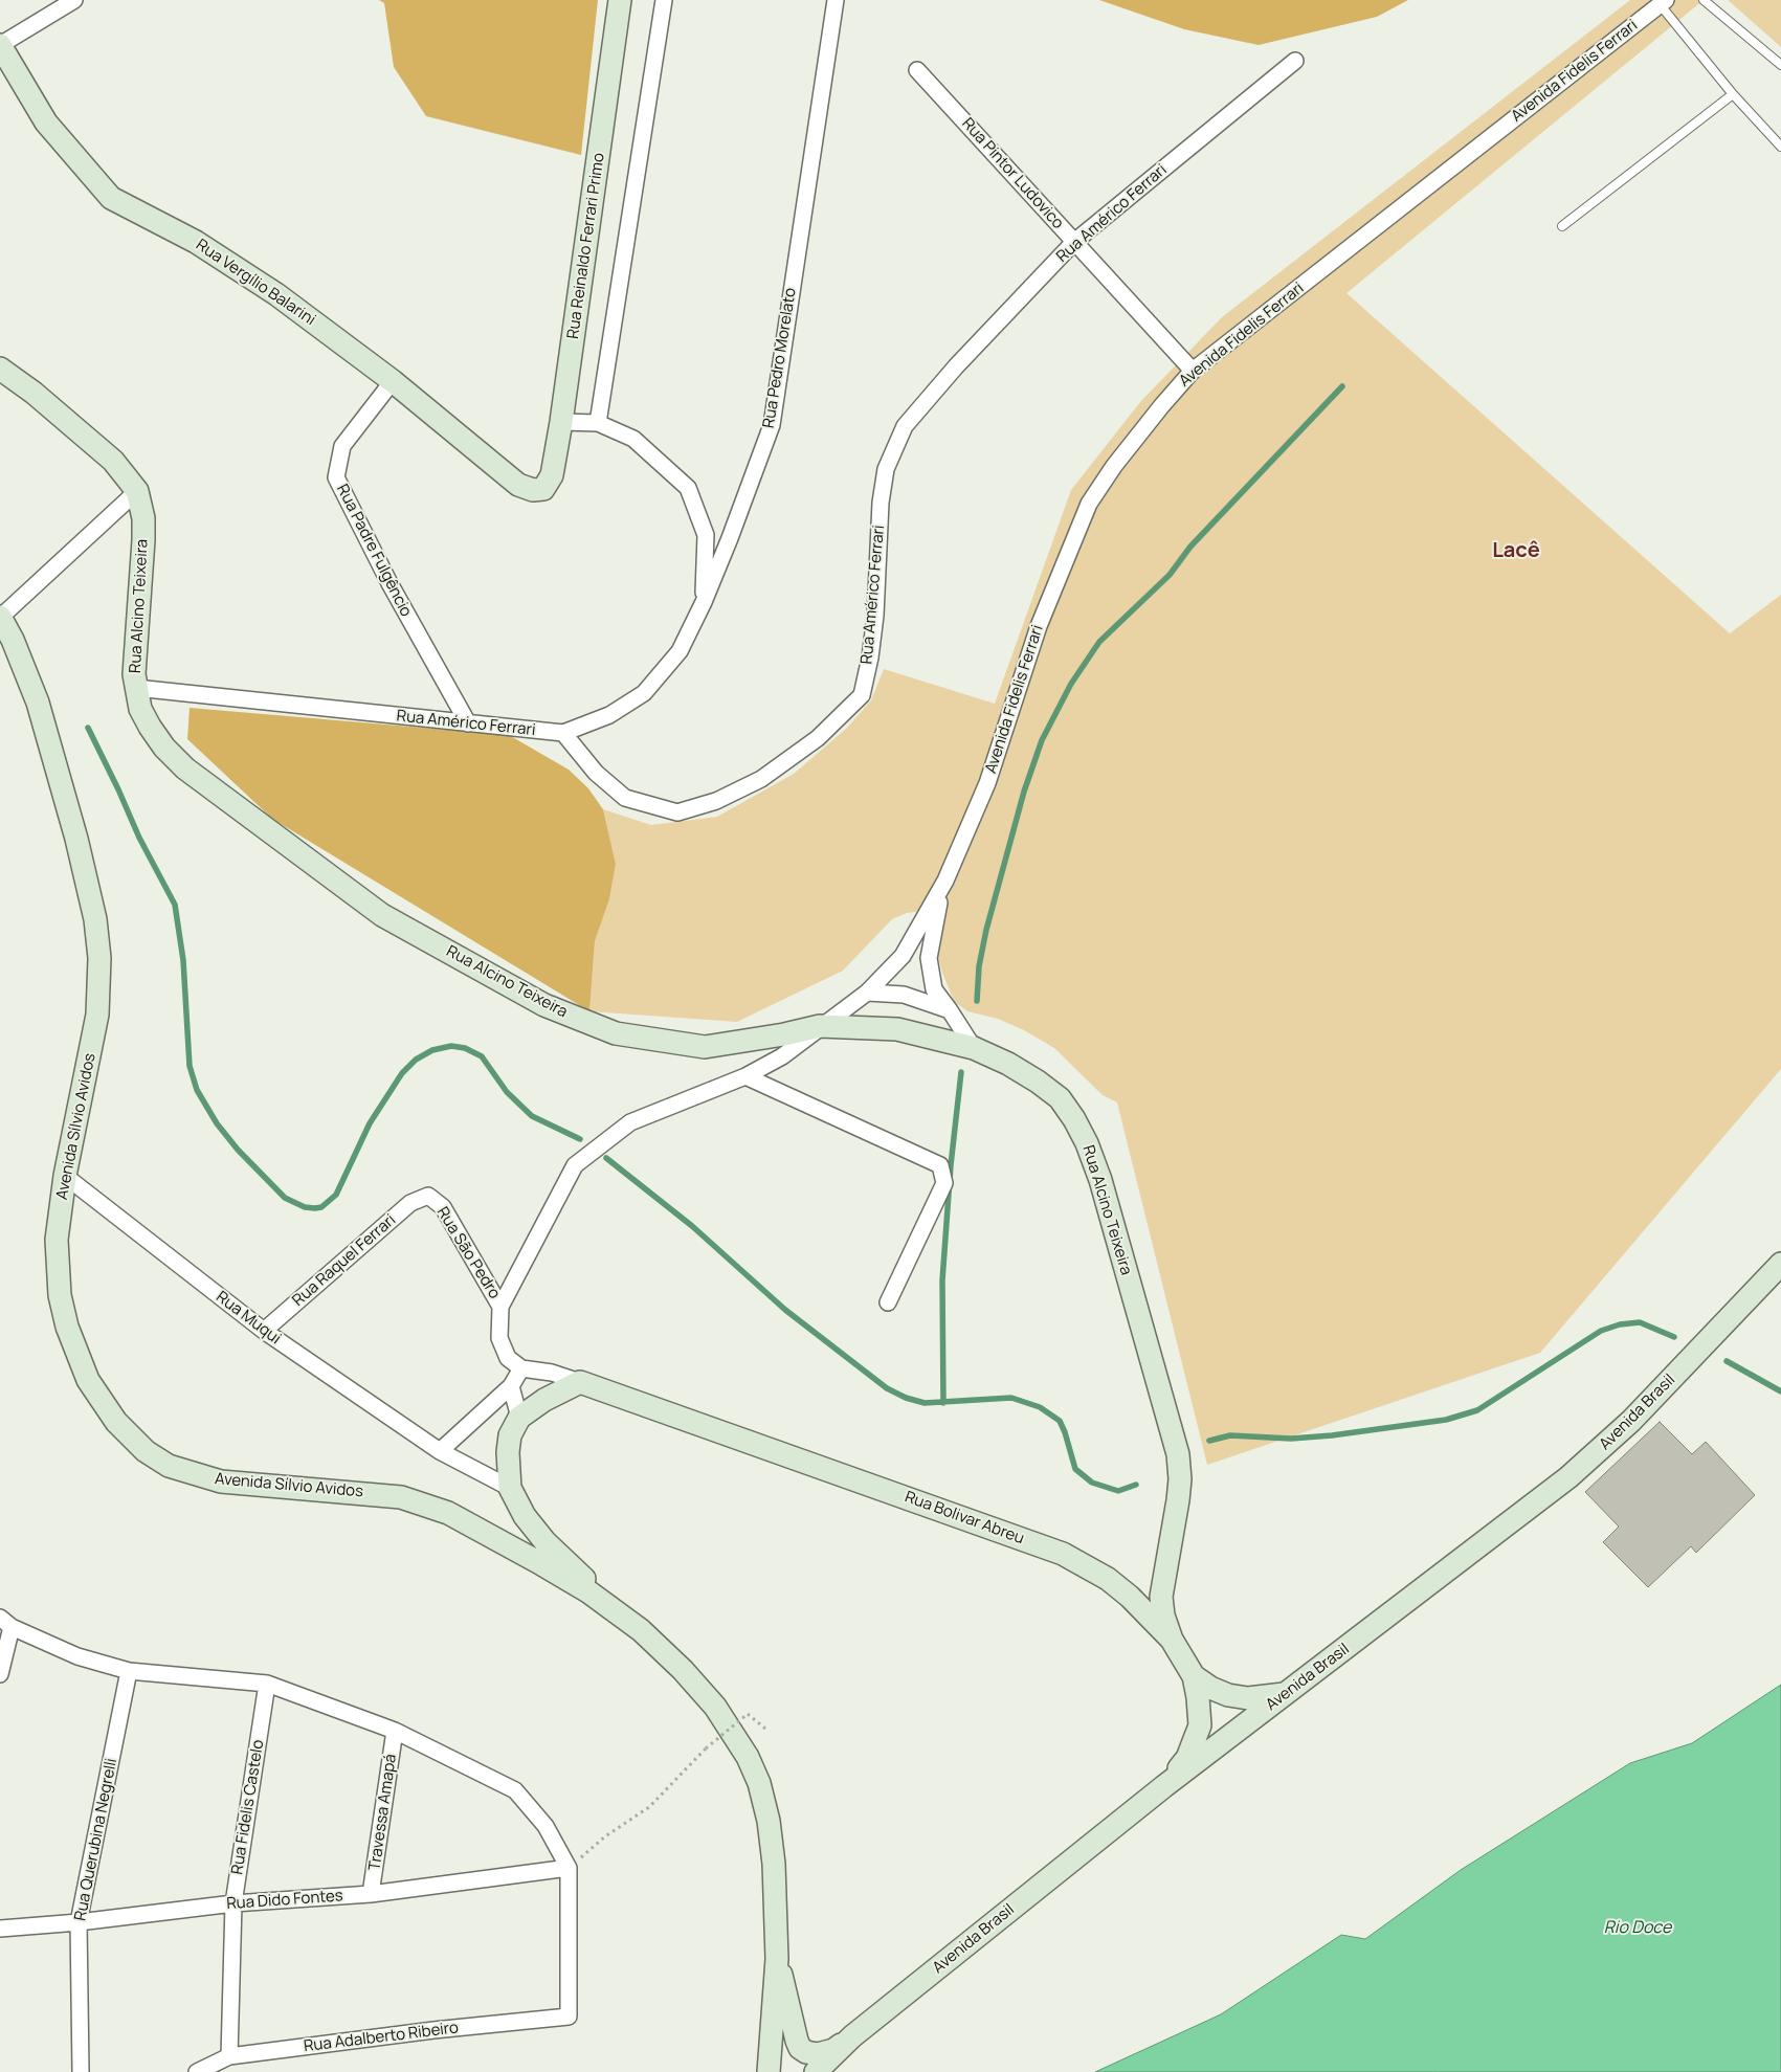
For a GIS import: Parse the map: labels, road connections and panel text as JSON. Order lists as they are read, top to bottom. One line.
{"streets":{"main road":["Rua Reinaldo Ferrari Primo","Rua Vergílio Balarini","Rua Alcino Teixeira","Avenida Sílvio Avidos","Avenida Brasil","Rua Bolivar Abreu"],"street":["Avenida Fidelis Ferrari","Rua Pintor Ludovico","Rua Américo Ferrari","Rua Pedro Morelato","Rua Padre Fulgêncio","Rua São Pedro","Rua Raquel Ferrari","Rua Muqui","Rua Fidelis Castelo","Travessa Amapá","Rua Querubina Negrelli","Rua Dido Fontes","Rua Adalberto Ribeiro"]},"crossings":[["Avenida Fidelis Ferrari","Rua Pintor Ludovico"],["Avenida Fidelis Ferrari","Rua Alcino Teixeira"],["Avenida Fidelis Ferrari","Rua São Pedro"],["Rua Pintor Ludovico","Rua Américo Ferrari"],["Rua Américo Ferrari","Rua Pedro Morelato"],["Rua Américo Ferrari","Rua Padre Fulgêncio"],["Rua Américo Ferrari","Rua Alcino Teixeira"],["Rua Reinaldo Ferrari Primo","Rua Vergílio Balarini"],["Rua Vergílio Balarini","Rua Padre Fulgêncio"],["Rua Alcino Teixeira","Rua Bolivar Abreu"],["Avenida Sílvio Avidos","Rua Muqui"],["Rua São Pedro","Rua Raquel Ferrari"],["Rua Raquel Ferrari","Rua Muqui"],["Avenida Brasil","Rua Bolivar Abreu"],["Rua Fidelis Castelo","Rua Dido Fontes"],["Rua Fidelis Castelo","Rua Adalberto Ribeiro"],["Travessa Amapá","Rua Dido Fontes"],["Rua Querubina Negrelli","Rua Dido Fontes"],["Rua Dido Fontes","Rua Adalberto Ribeiro"]],"districts":["Lacê"],"water":["Rio Doce"]}
